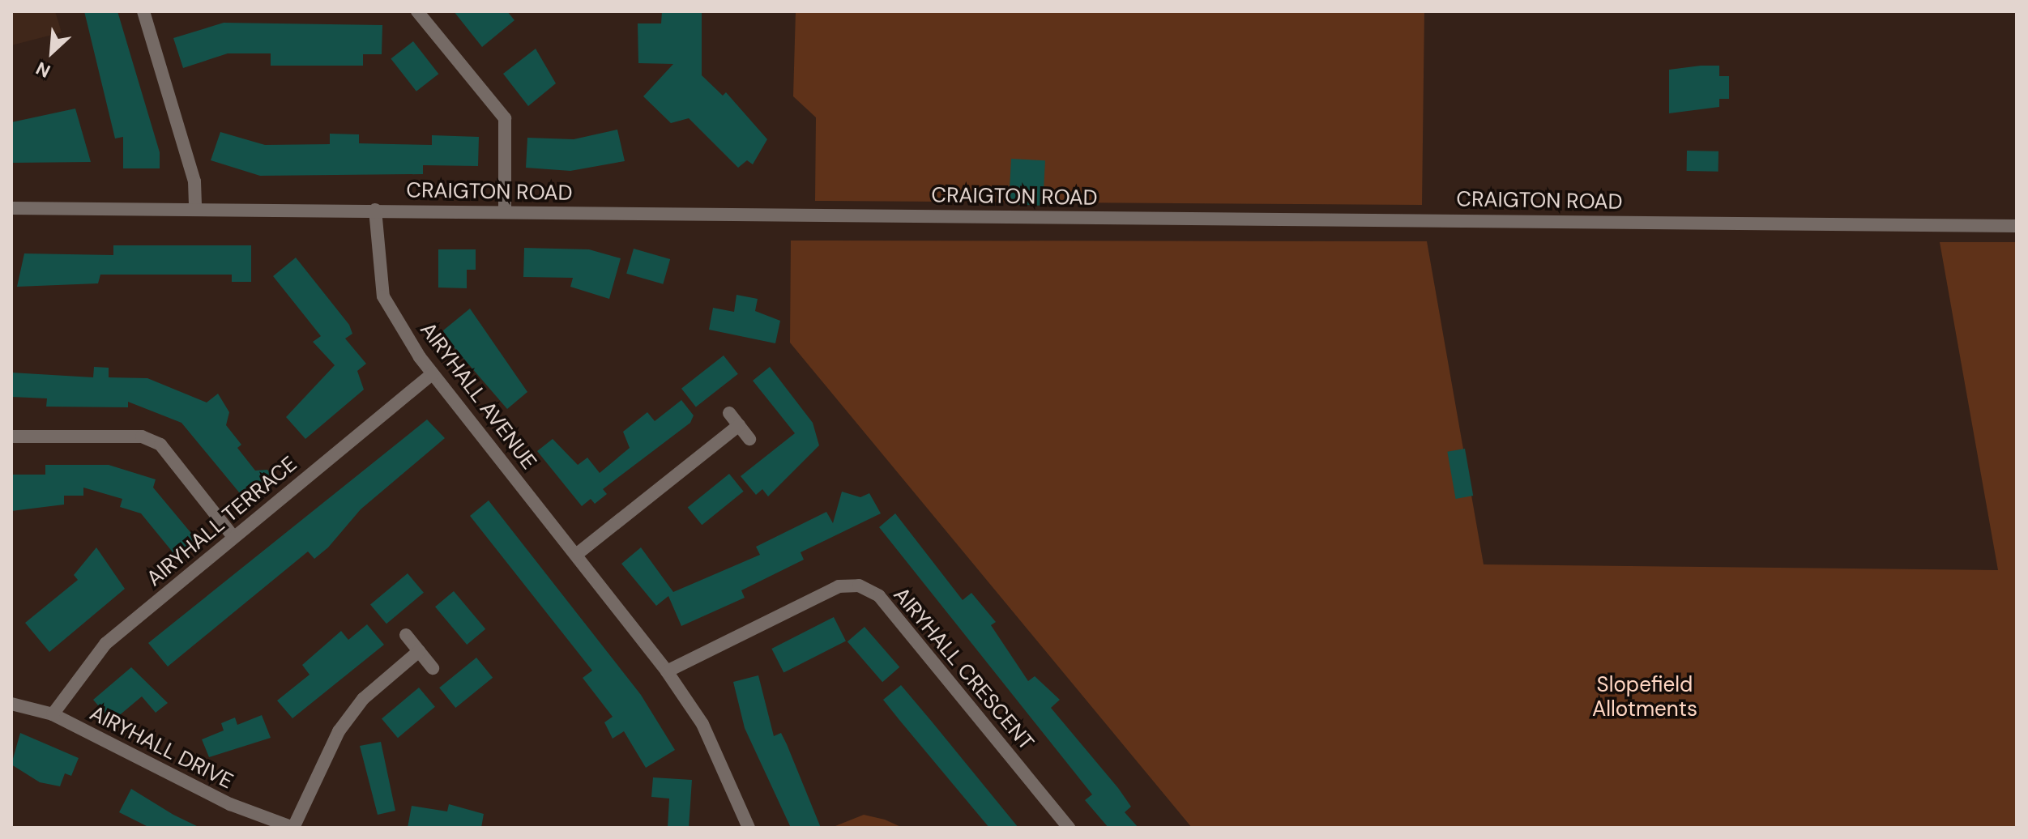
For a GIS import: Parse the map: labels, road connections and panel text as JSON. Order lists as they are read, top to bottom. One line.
{"streets":{"street":["CRAIGTON ROAD","AIRYHALL AVENUE","AIRYHALL TERRACE","AIRYHALL CRESCENT","AIRYHALL DRIVE"]},"crossings":[["CRAIGTON ROAD","AIRYHALL AVENUE"],["AIRYHALL AVENUE","AIRYHALL TERRACE"],["AIRYHALL AVENUE","AIRYHALL CRESCENT"],["AIRYHALL TERRACE","AIRYHALL DRIVE"]],"parks":["Slopefield Allotments"],"north":"bottom left"}
